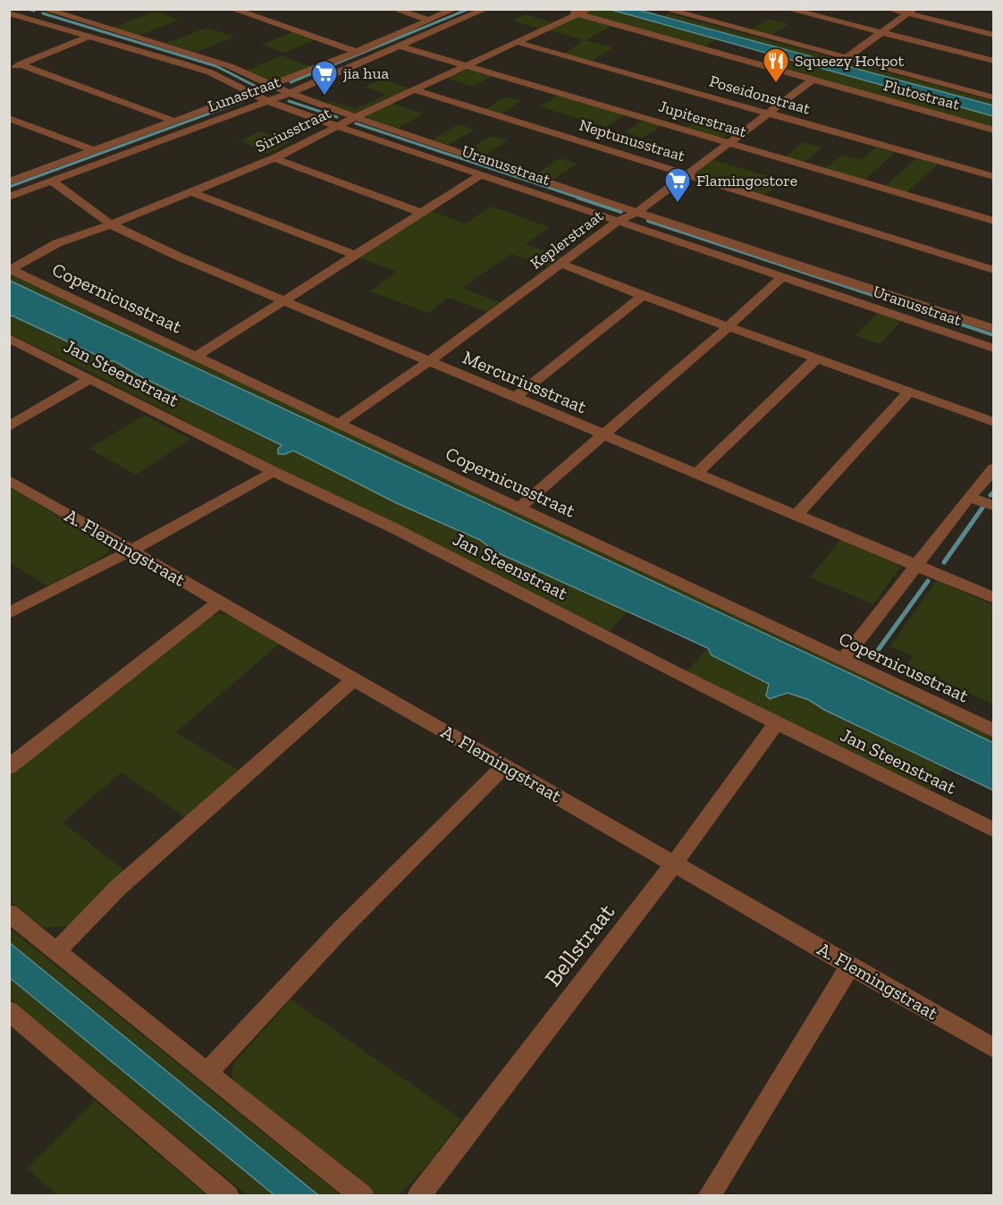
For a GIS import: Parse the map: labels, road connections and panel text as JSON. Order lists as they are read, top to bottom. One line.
{"streets":{"street":["Lunastraat","Poseidonstraat","Plutostraat","Jupiterstraat","Siriusstraat","Neptunusstraat","Uranusstraat","Keplerstraat","Copernicusstraat","Jan Steenstraat","Mercuriusstraat","A. Flemingstraat","Bellstraat"]},"crossings":[["Lunastraat","Jupiterstraat"],["Lunastraat","Uranusstraat"],["Lunastraat","Mercuriusstraat"],["Poseidonstraat","Siriusstraat"],["Poseidonstraat","Keplerstraat"],["Plutostraat","Siriusstraat"],["Plutostraat","Keplerstraat"],["Jupiterstraat","Siriusstraat"],["Jupiterstraat","Keplerstraat"],["Siriusstraat","Neptunusstraat"],["Siriusstraat","Uranusstraat"],["Siriusstraat","Copernicusstraat"],["Siriusstraat","Mercuriusstraat"],["Neptunusstraat","Keplerstraat"],["Uranusstraat","Keplerstraat"],["Keplerstraat","Copernicusstraat"],["Keplerstraat","Mercuriusstraat"],["Jan Steenstraat","Bellstraat"],["A. Flemingstraat","Bellstraat"]],"places":{"restaurant":["Squeezy Hotpot"],"supermarket":["jia hua","Flamingostore"]}}
